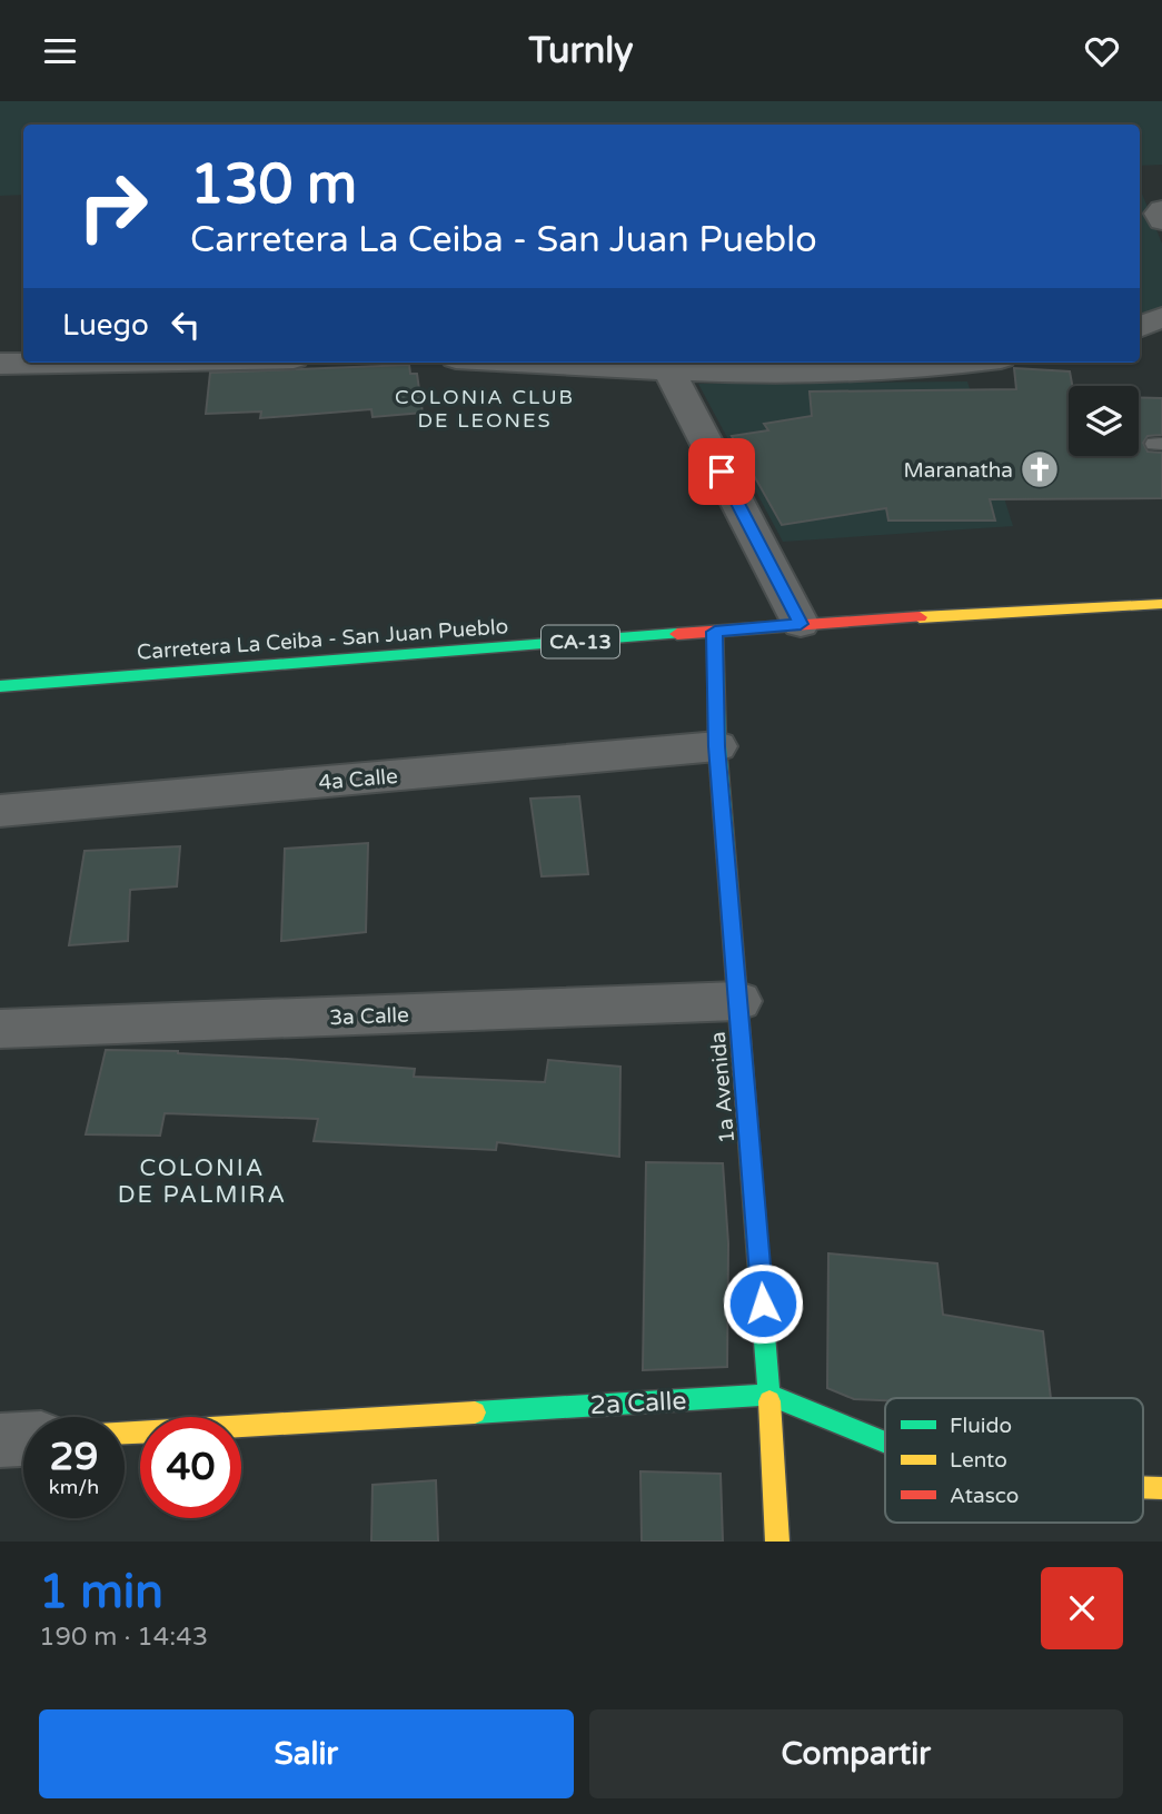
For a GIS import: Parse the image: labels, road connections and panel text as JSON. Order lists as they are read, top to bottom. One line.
{"streets":{"street":["Carretera La Ceiba - San Juan Pueblo","CA-13","4a Calle","3a Calle","1a Avenida","2a Calle"]},"crossings":[["Carretera La Ceiba - San Juan Pueblo","1a Avenida"],["4a Calle","1a Avenida"],["3a Calle","1a Avenida"],["1a Avenida","2a Calle"]],"districts":["COLONIA CLUB DE LEONES","COLONIA DE PALMIRA"],"places":{"church":["Maranatha"]},"legend":["Fluido","Lento","Atasco"],"page":{"header":"Turnly","turn":["130 m","Carretera La Ceiba - San Juan Pueblo"],"then":"Luego","speed":"29 km/h","limit":"40","heading":["1 min","190 m · 14:43"],"buttons":["Salir","Compartir"]}}
